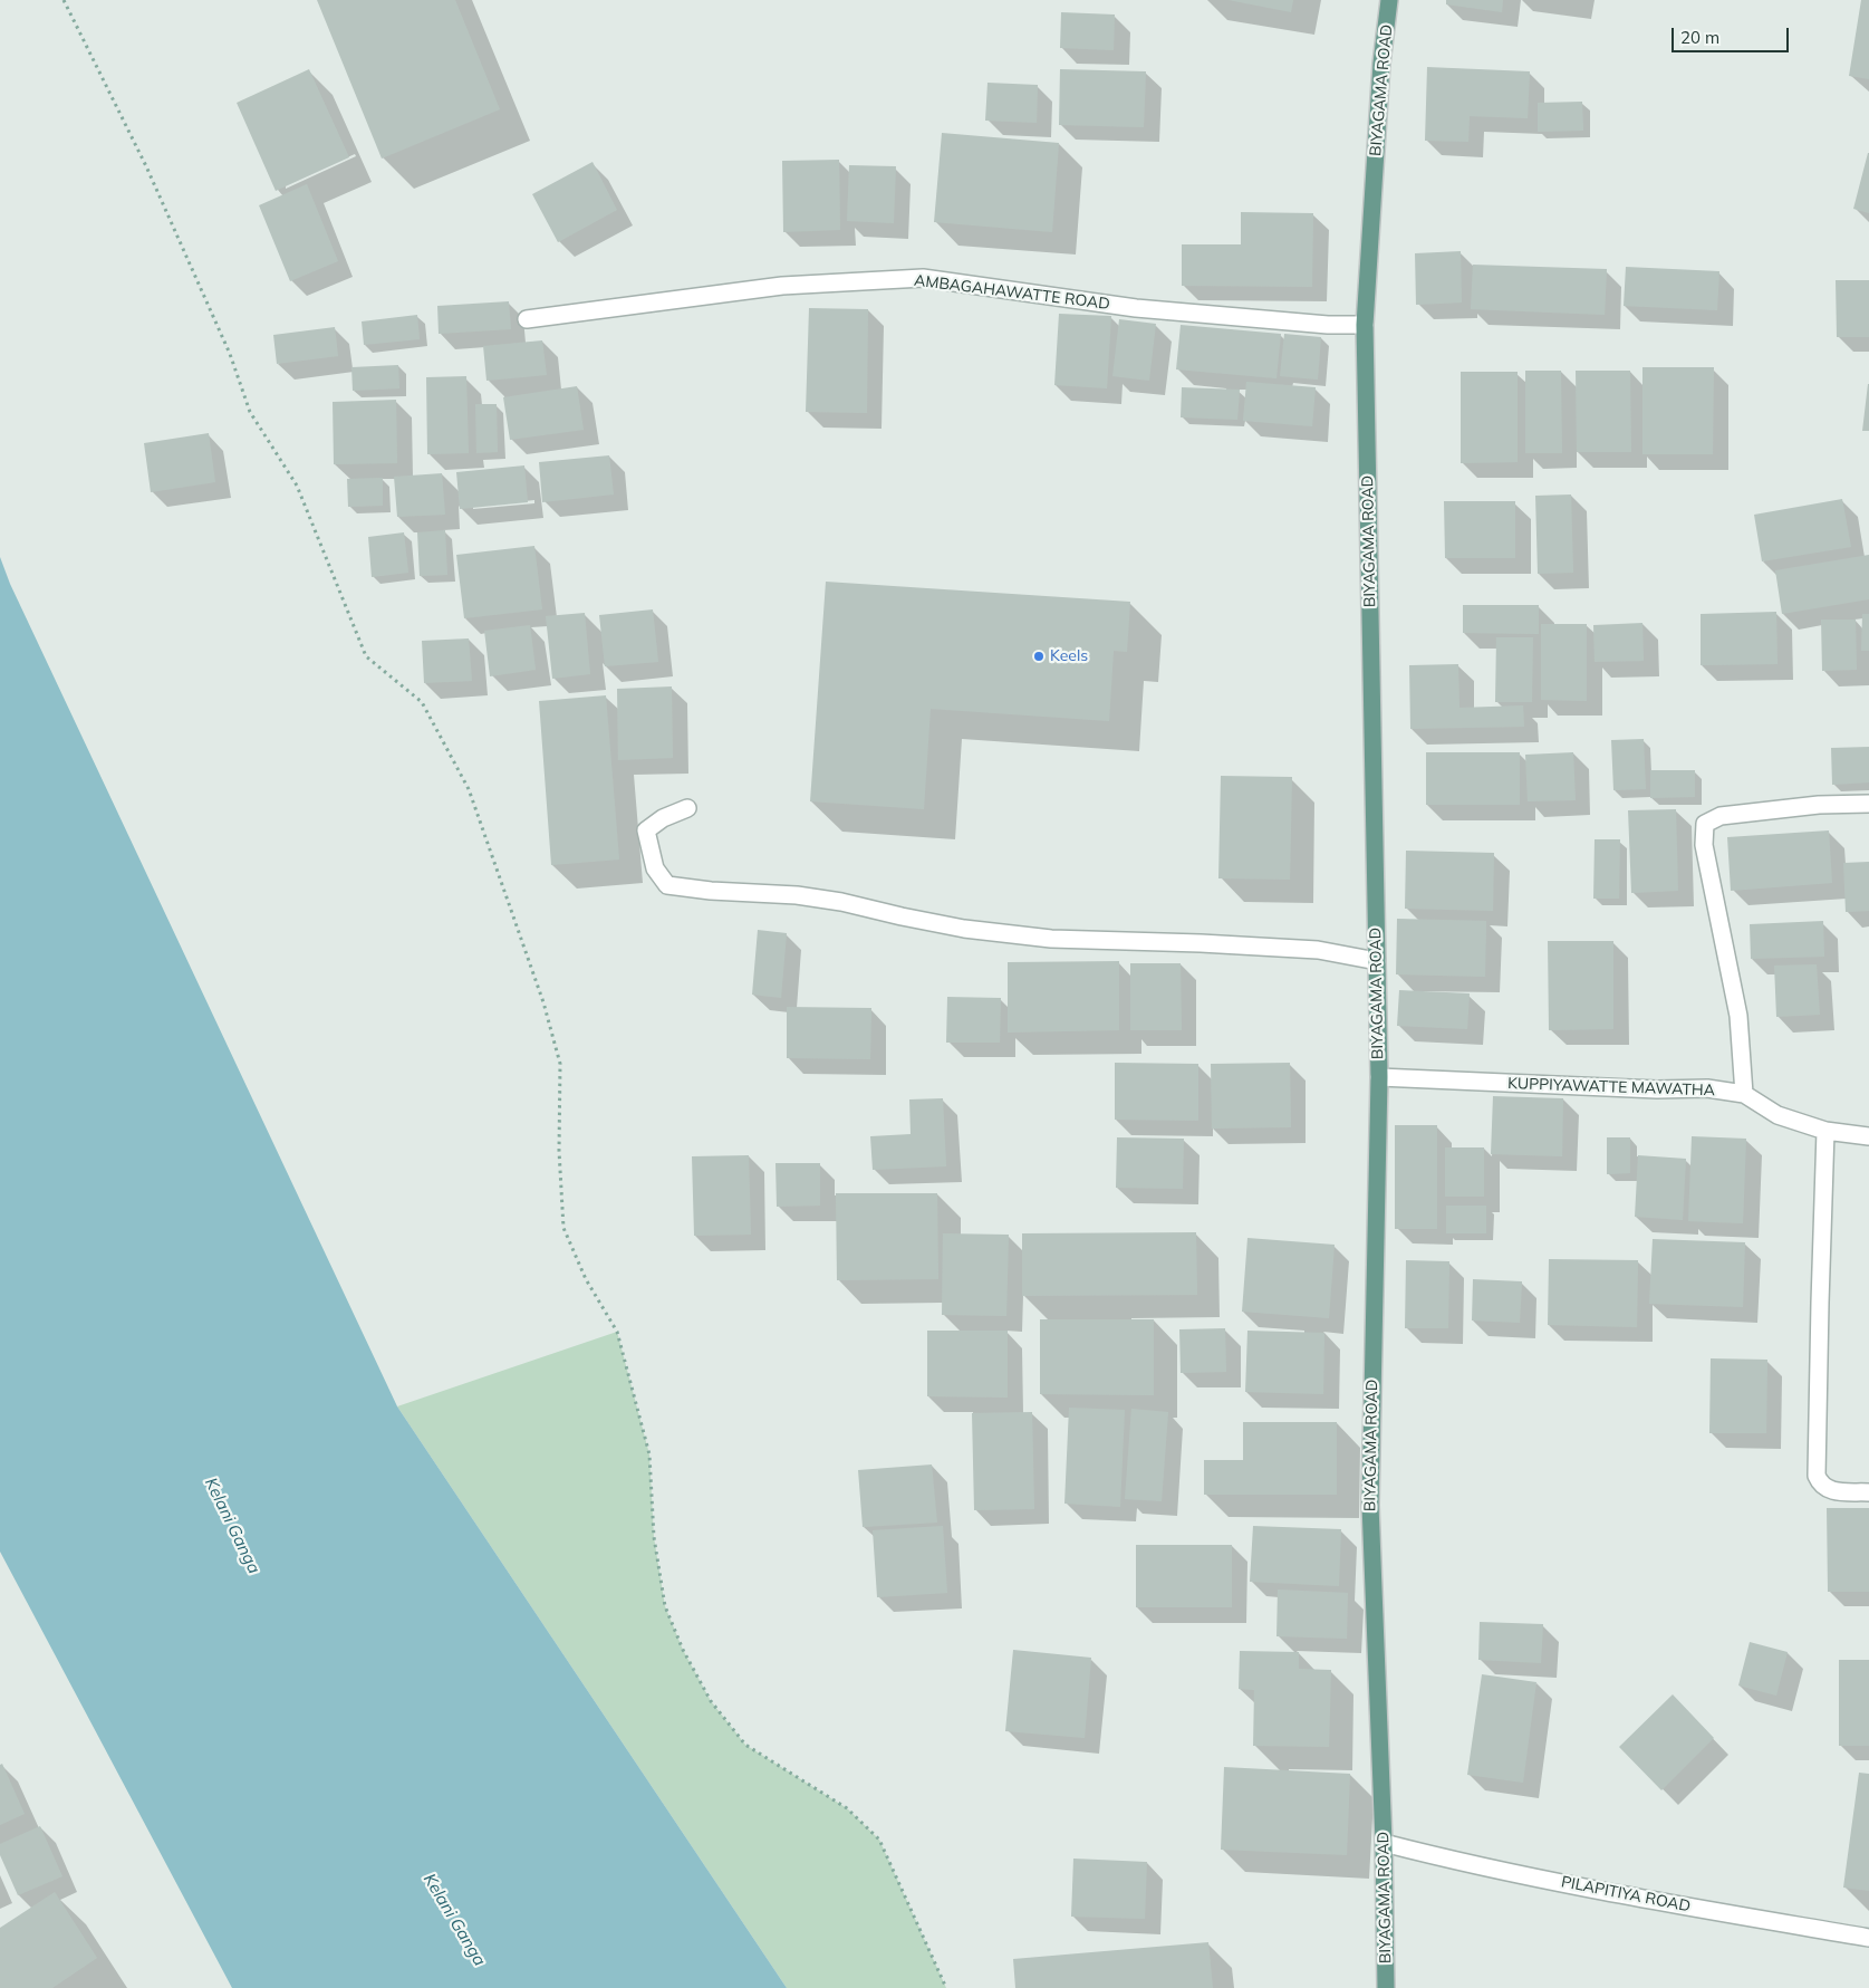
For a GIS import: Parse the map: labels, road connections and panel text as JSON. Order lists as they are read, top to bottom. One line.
{"streets":{"main road":["BIYAGAMA ROAD"],"street":["AMBAGAHAWATTE ROAD","KUPPIYAWATTE MAWATHA","PILAPITIYA ROAD"]},"crossings":[["BIYAGAMA ROAD","AMBAGAHAWATTE ROAD"],["BIYAGAMA ROAD","KUPPIYAWATTE MAWATHA"],["BIYAGAMA ROAD","PILAPITIYA ROAD"]],"water":["Kelani Ganga"],"places":["Keels"],"scale_bar":"20 m"}
